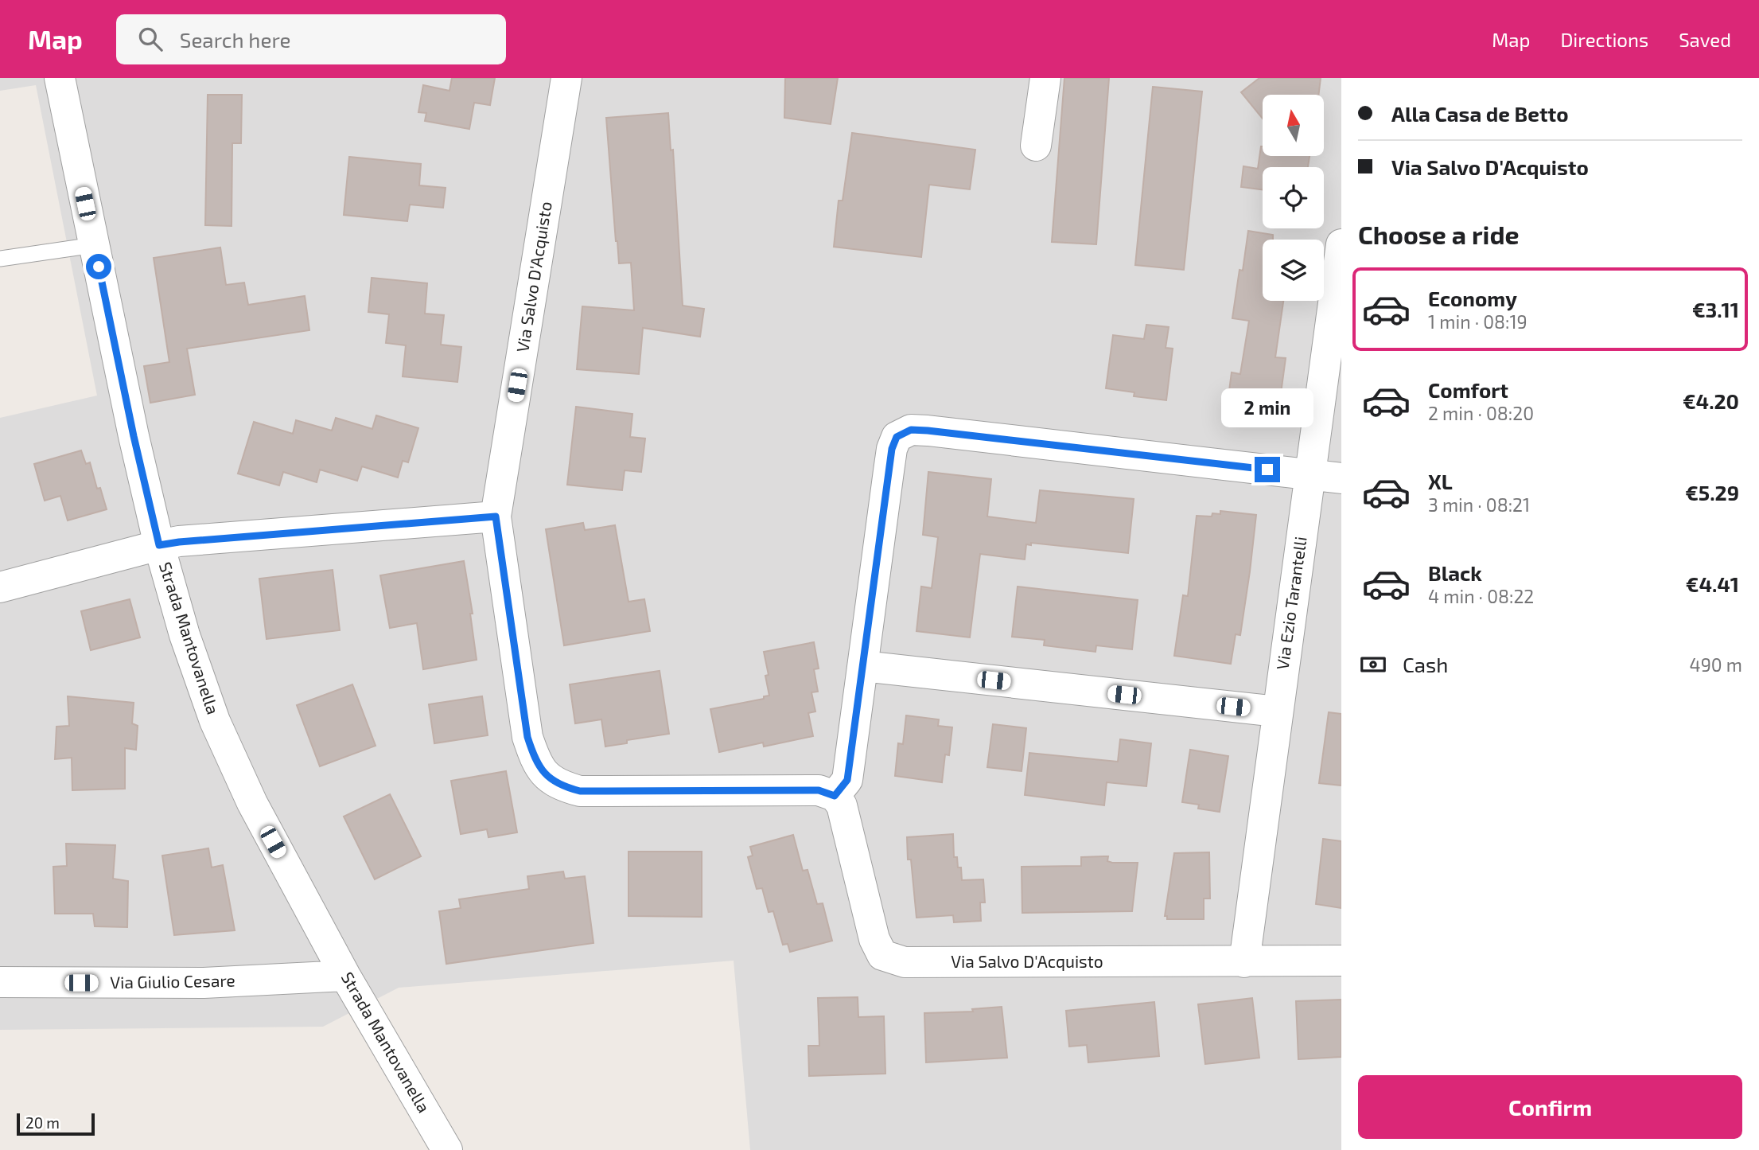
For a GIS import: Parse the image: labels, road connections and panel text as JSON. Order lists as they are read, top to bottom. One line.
{"streets":{"street":["Via Salvo D'Acquisto","Via Ezio Tarantelli","Strada Mantovanella","Via Giulio Cesare"]},"crossings":[["Via Salvo D'Acquisto","Via Ezio Tarantelli"],["Strada Mantovanella","Via Giulio Cesare"]],"scale_bar":"20 m","north":"top","page":{"header":"Map","search":"Search here","nav":["Map","Directions","Saved"],"banner":["Alla Casa de Betto","Via Salvo D'Acquisto"],"heading":"Choose a ride","list":[{"name":"Economy","note":"1 min · 08:19","value":"€3.11"},{"name":"Comfort","note":"2 min · 08:20","value":"€4.20"},{"name":"XL","note":"3 min · 08:21","value":"€5.29"},{"name":"Black","note":"4 min · 08:22","value":"€4.41"}],"bubble":"2 min","pay":["Cash","490 m"],"buttons":"Confirm","scale":"20 m"}}
